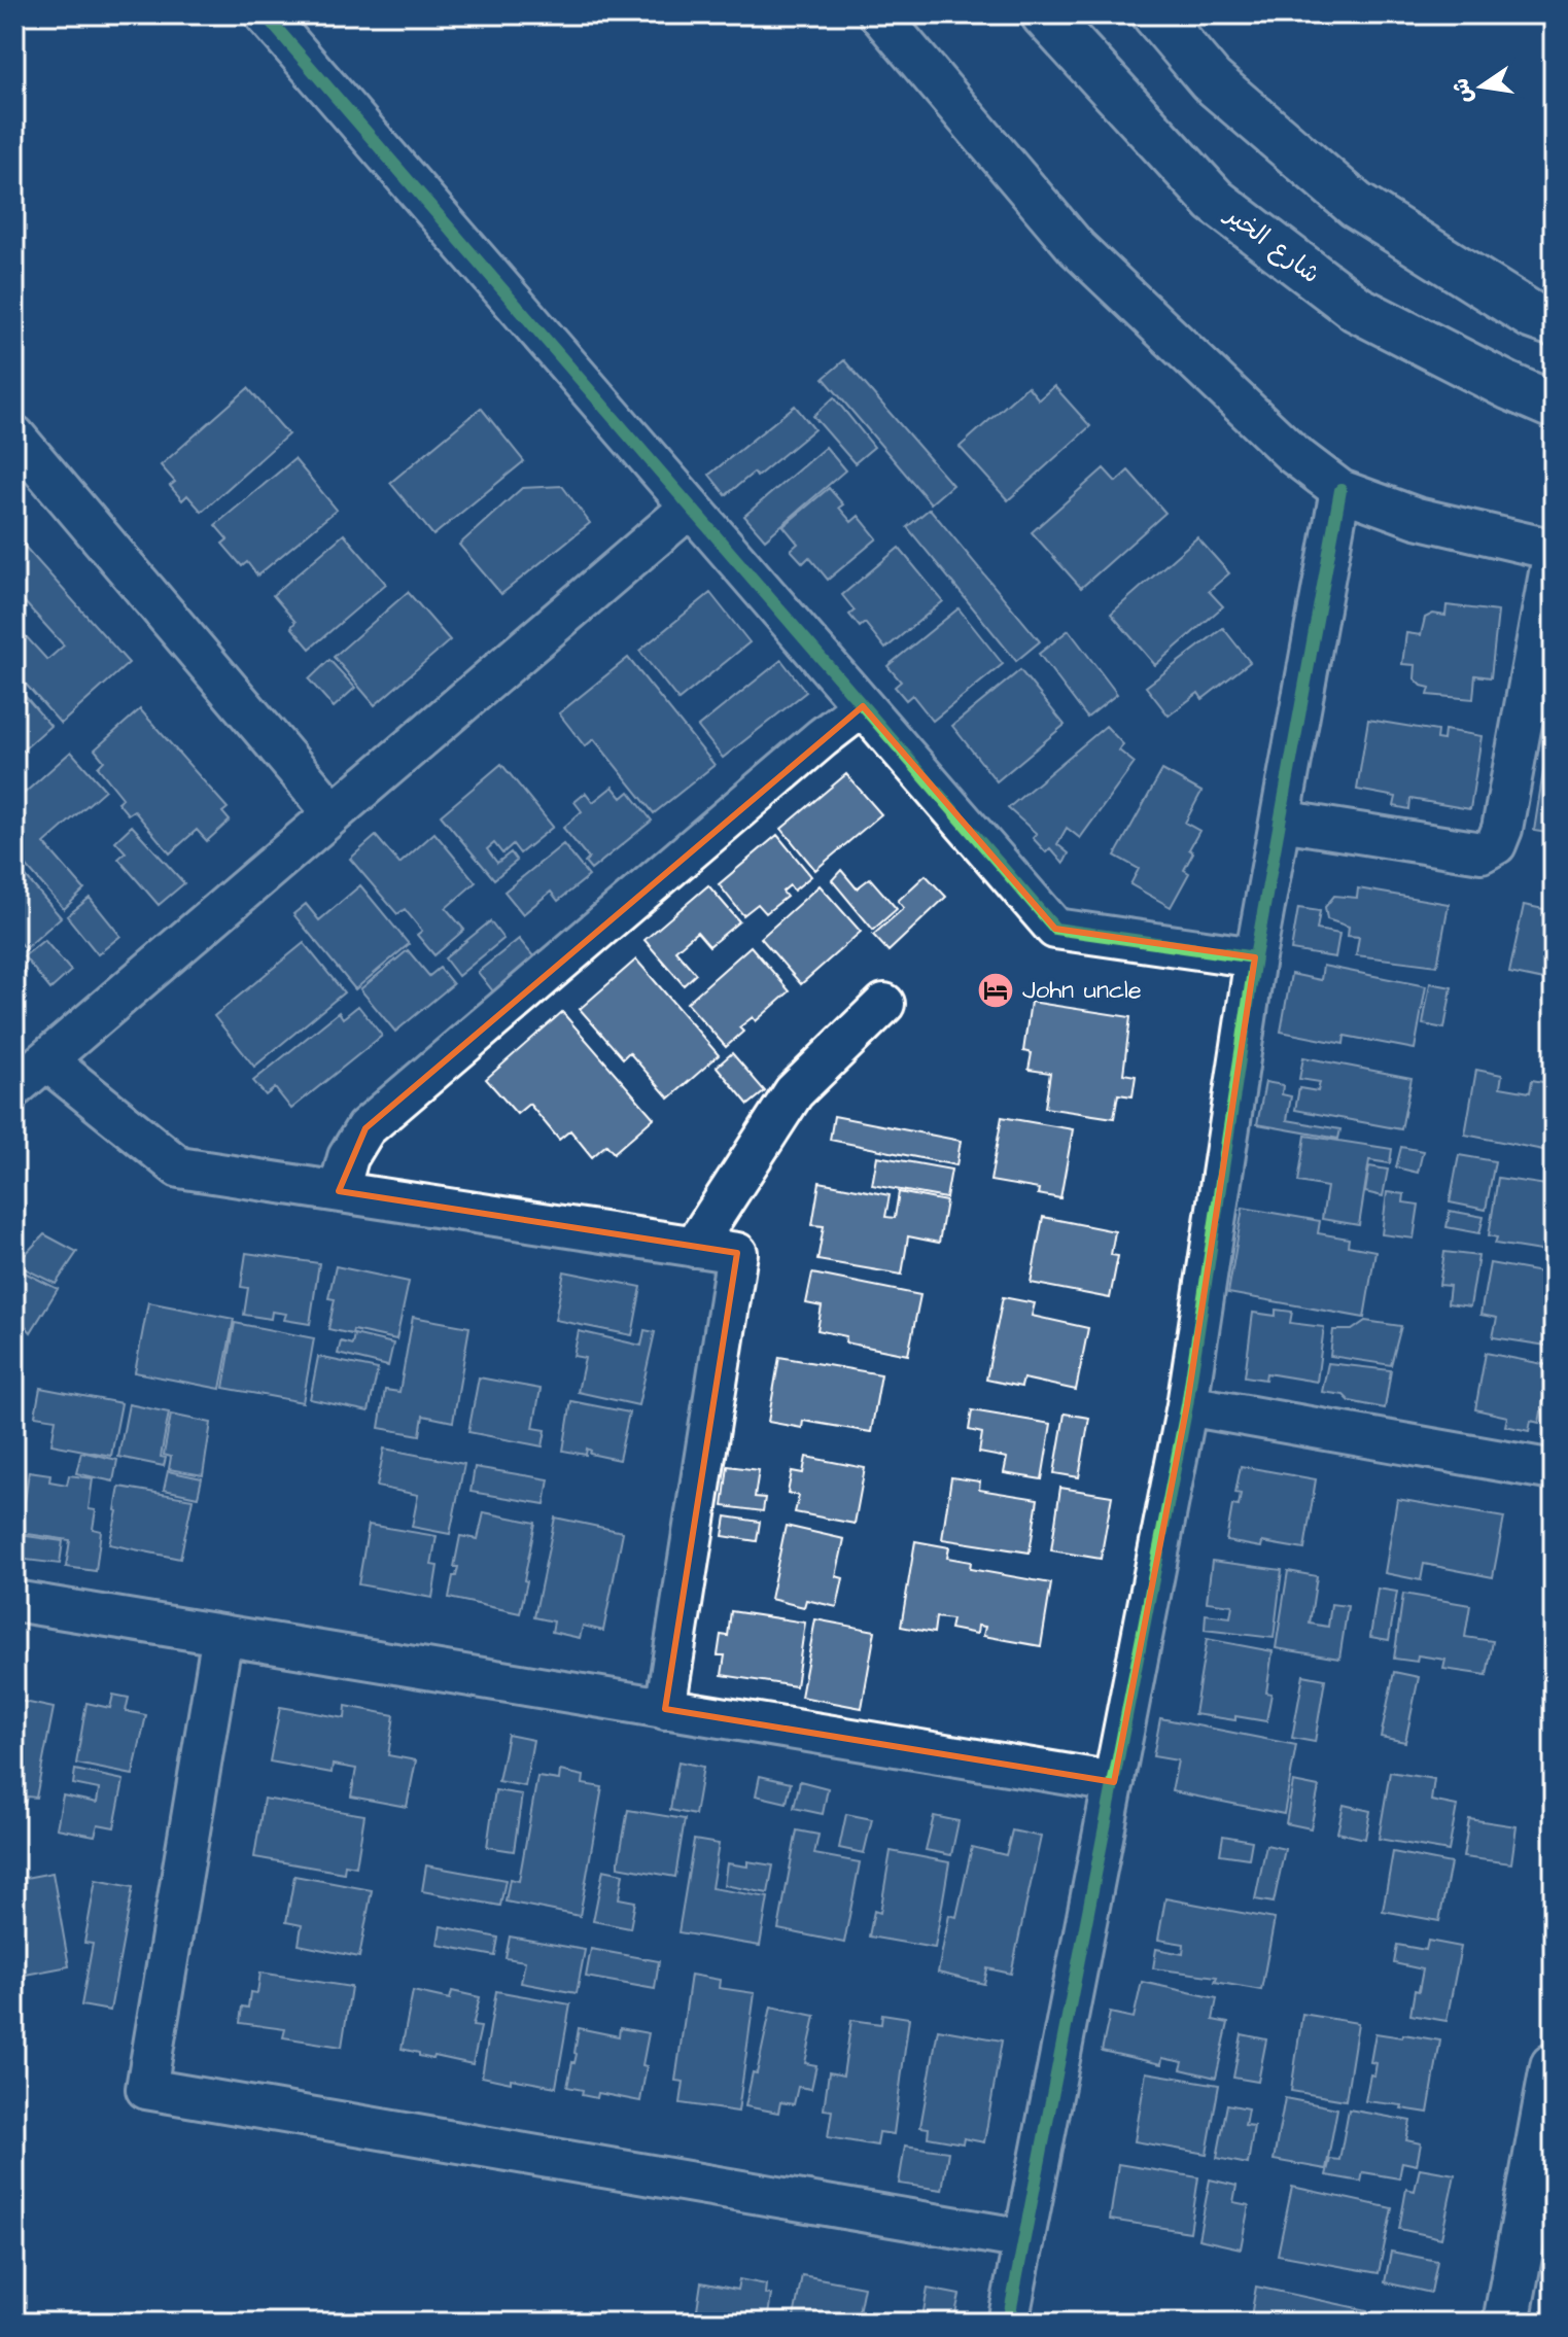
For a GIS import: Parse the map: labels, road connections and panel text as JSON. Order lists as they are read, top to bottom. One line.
{"streets":{"main road":["شارع الخير"]},"places":{"hotel":["John uncle"]},"north":"left"}
